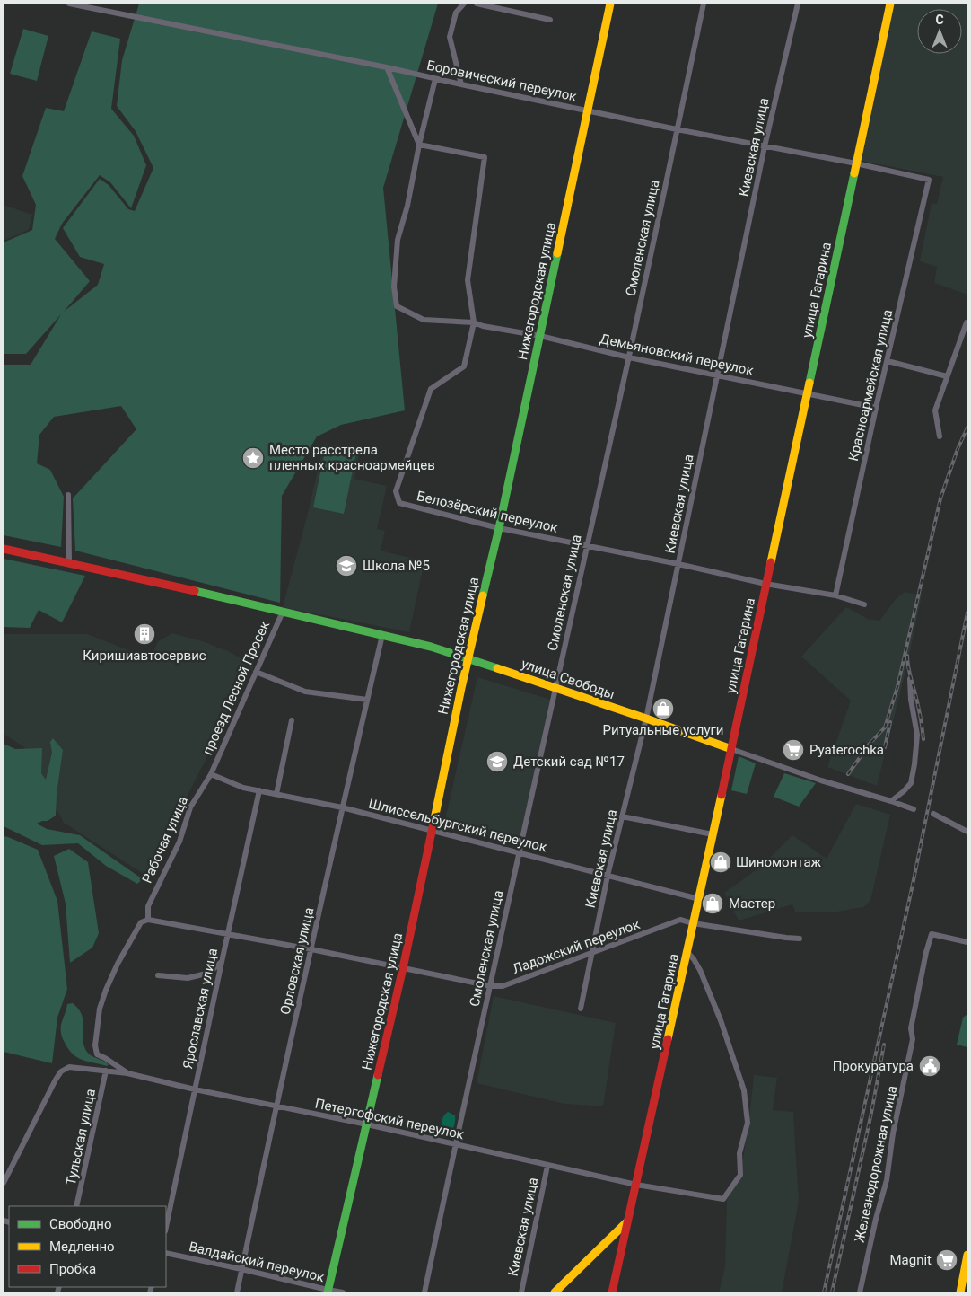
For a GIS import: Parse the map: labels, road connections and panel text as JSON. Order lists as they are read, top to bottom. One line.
{"streets":{"street":["Боровический переулок","Киевская улица","Смоленская улица","улица Гагарина","Нижегородская улица","Демьяновский переулок","Красноармейская улица","Белозёрский переулок","улица Свободы","проезд Лесной Просек","Шлиссельбургский переулок","Рабочая улица","Ладожский переулок","Орловская улица","Ярославская улица","Петергофский переулок","Тульская улица","Железнодорожная улица","Валдайский переулок"]},"crossings":[["Боровический переулок","Киевская улица"],["Боровический переулок","Смоленская улица"],["Боровический переулок","улица Гагарина"],["Боровический переулок","Нижегородская улица"],["Боровический переулок","Красноармейская улица"],["Киевская улица","Демьяновский переулок"],["Киевская улица","Белозёрский переулок"],["Киевская улица","улица Свободы"],["Киевская улица","Шлиссельбургский переулок"],["Киевская улица","Ладожский переулок"],["Киевская улица","Петергофский переулок"],["Смоленская улица","Демьяновский переулок"],["Смоленская улица","Белозёрский переулок"],["Смоленская улица","улица Свободы"],["Смоленская улица","Шлиссельбургский переулок"],["Смоленская улица","Ладожский переулок"],["Смоленская улица","Петергофский переулок"],["улица Гагарина","Демьяновский переулок"],["улица Гагарина","Белозёрский переулок"],["улица Гагарина","улица Свободы"],["улица Гагарина","Шлиссельбургский переулок"],["улица Гагарина","Ладожский переулок"],["улица Гагарина","Петергофский переулок"],["Нижегородская улица","Демьяновский переулок"],["Нижегородская улица","Белозёрский переулок"],["Нижегородская улица","улица Свободы"],["Нижегородская улица","Шлиссельбургский переулок"],["Нижегородская улица","Ладожский переулок"],["Нижегородская улица","Петергофский переулок"],["Нижегородская улица","Валдайский переулок"],["Демьяновский переулок","Красноармейская улица"],["Демьяновский переулок","Белозёрский переулок"],["Красноармейская улица","Белозёрский переулок"],["улица Свободы","проезд Лесной Просек"],["улица Свободы","Орловская улица"],["проезд Лесной Просек","Шлиссельбургский переулок"],["проезд Лесной Просек","Рабочая улица"],["Шлиссельбургский переулок","Рабочая улица"],["Шлиссельбургский переулок","Орловская улица"],["Шлиссельбургский переулок","Ярославская улица"],["Рабочая улица","Ладожский переулок"],["Ладожский переулок","Орловская улица"],["Ладожский переулок","Ярославская улица"],["Орловская улица","Петергофский переулок"],["Орловская улица","Валдайский переулок"],["Ярославская улица","Петергофский переулок"],["Петергофский переулок","Тульская улица"]],"places":{"place":["Место расстрела пленных красноармейцев"],"school or university":["Школа №5","Детский сад №17"],"building":["Киришиавтосервис"],"shop":["Ритуальные услуги","Шиномонтаж","Мастер"],"supermarket":["Pyaterochka","Magnit"],"public building":["Прокуратура"]},"legend":["Свободно","Медленно","Пробка"],"north":"top"}
